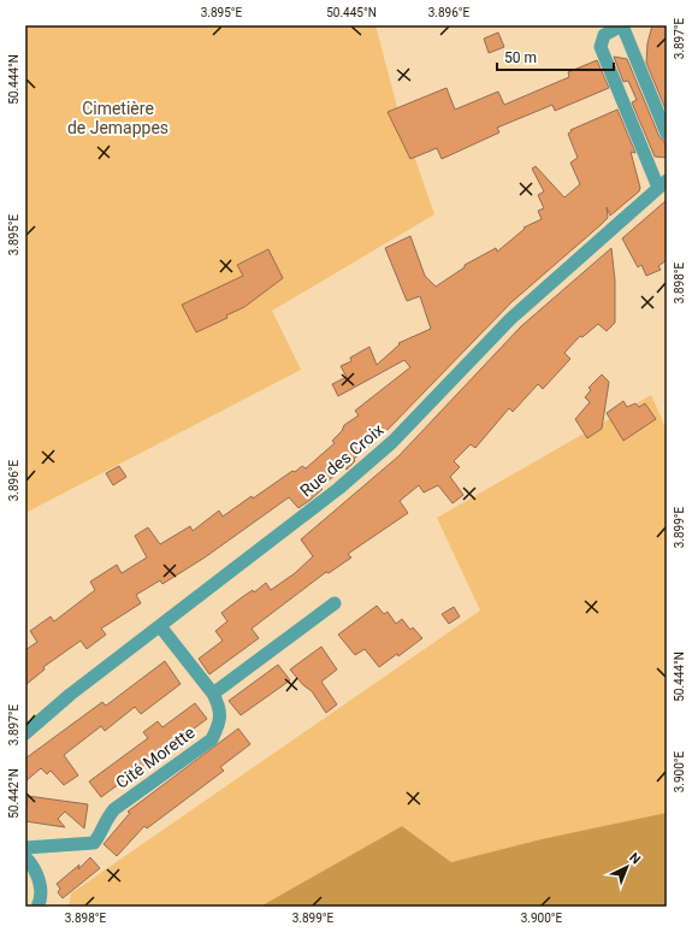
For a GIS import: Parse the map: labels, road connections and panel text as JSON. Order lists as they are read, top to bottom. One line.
{"streets":{"street":["Rue des Croix","Cité Morette"]},"parks":["Cimetière de Jemappes"],"scale_bar":"50 m","north":"top right","coordinates":["3.895°E","50.445°N","3.896°E","3.897°E","50.444°N","3.898°E","3.899°E","3.900°E","50.442°N"]}
